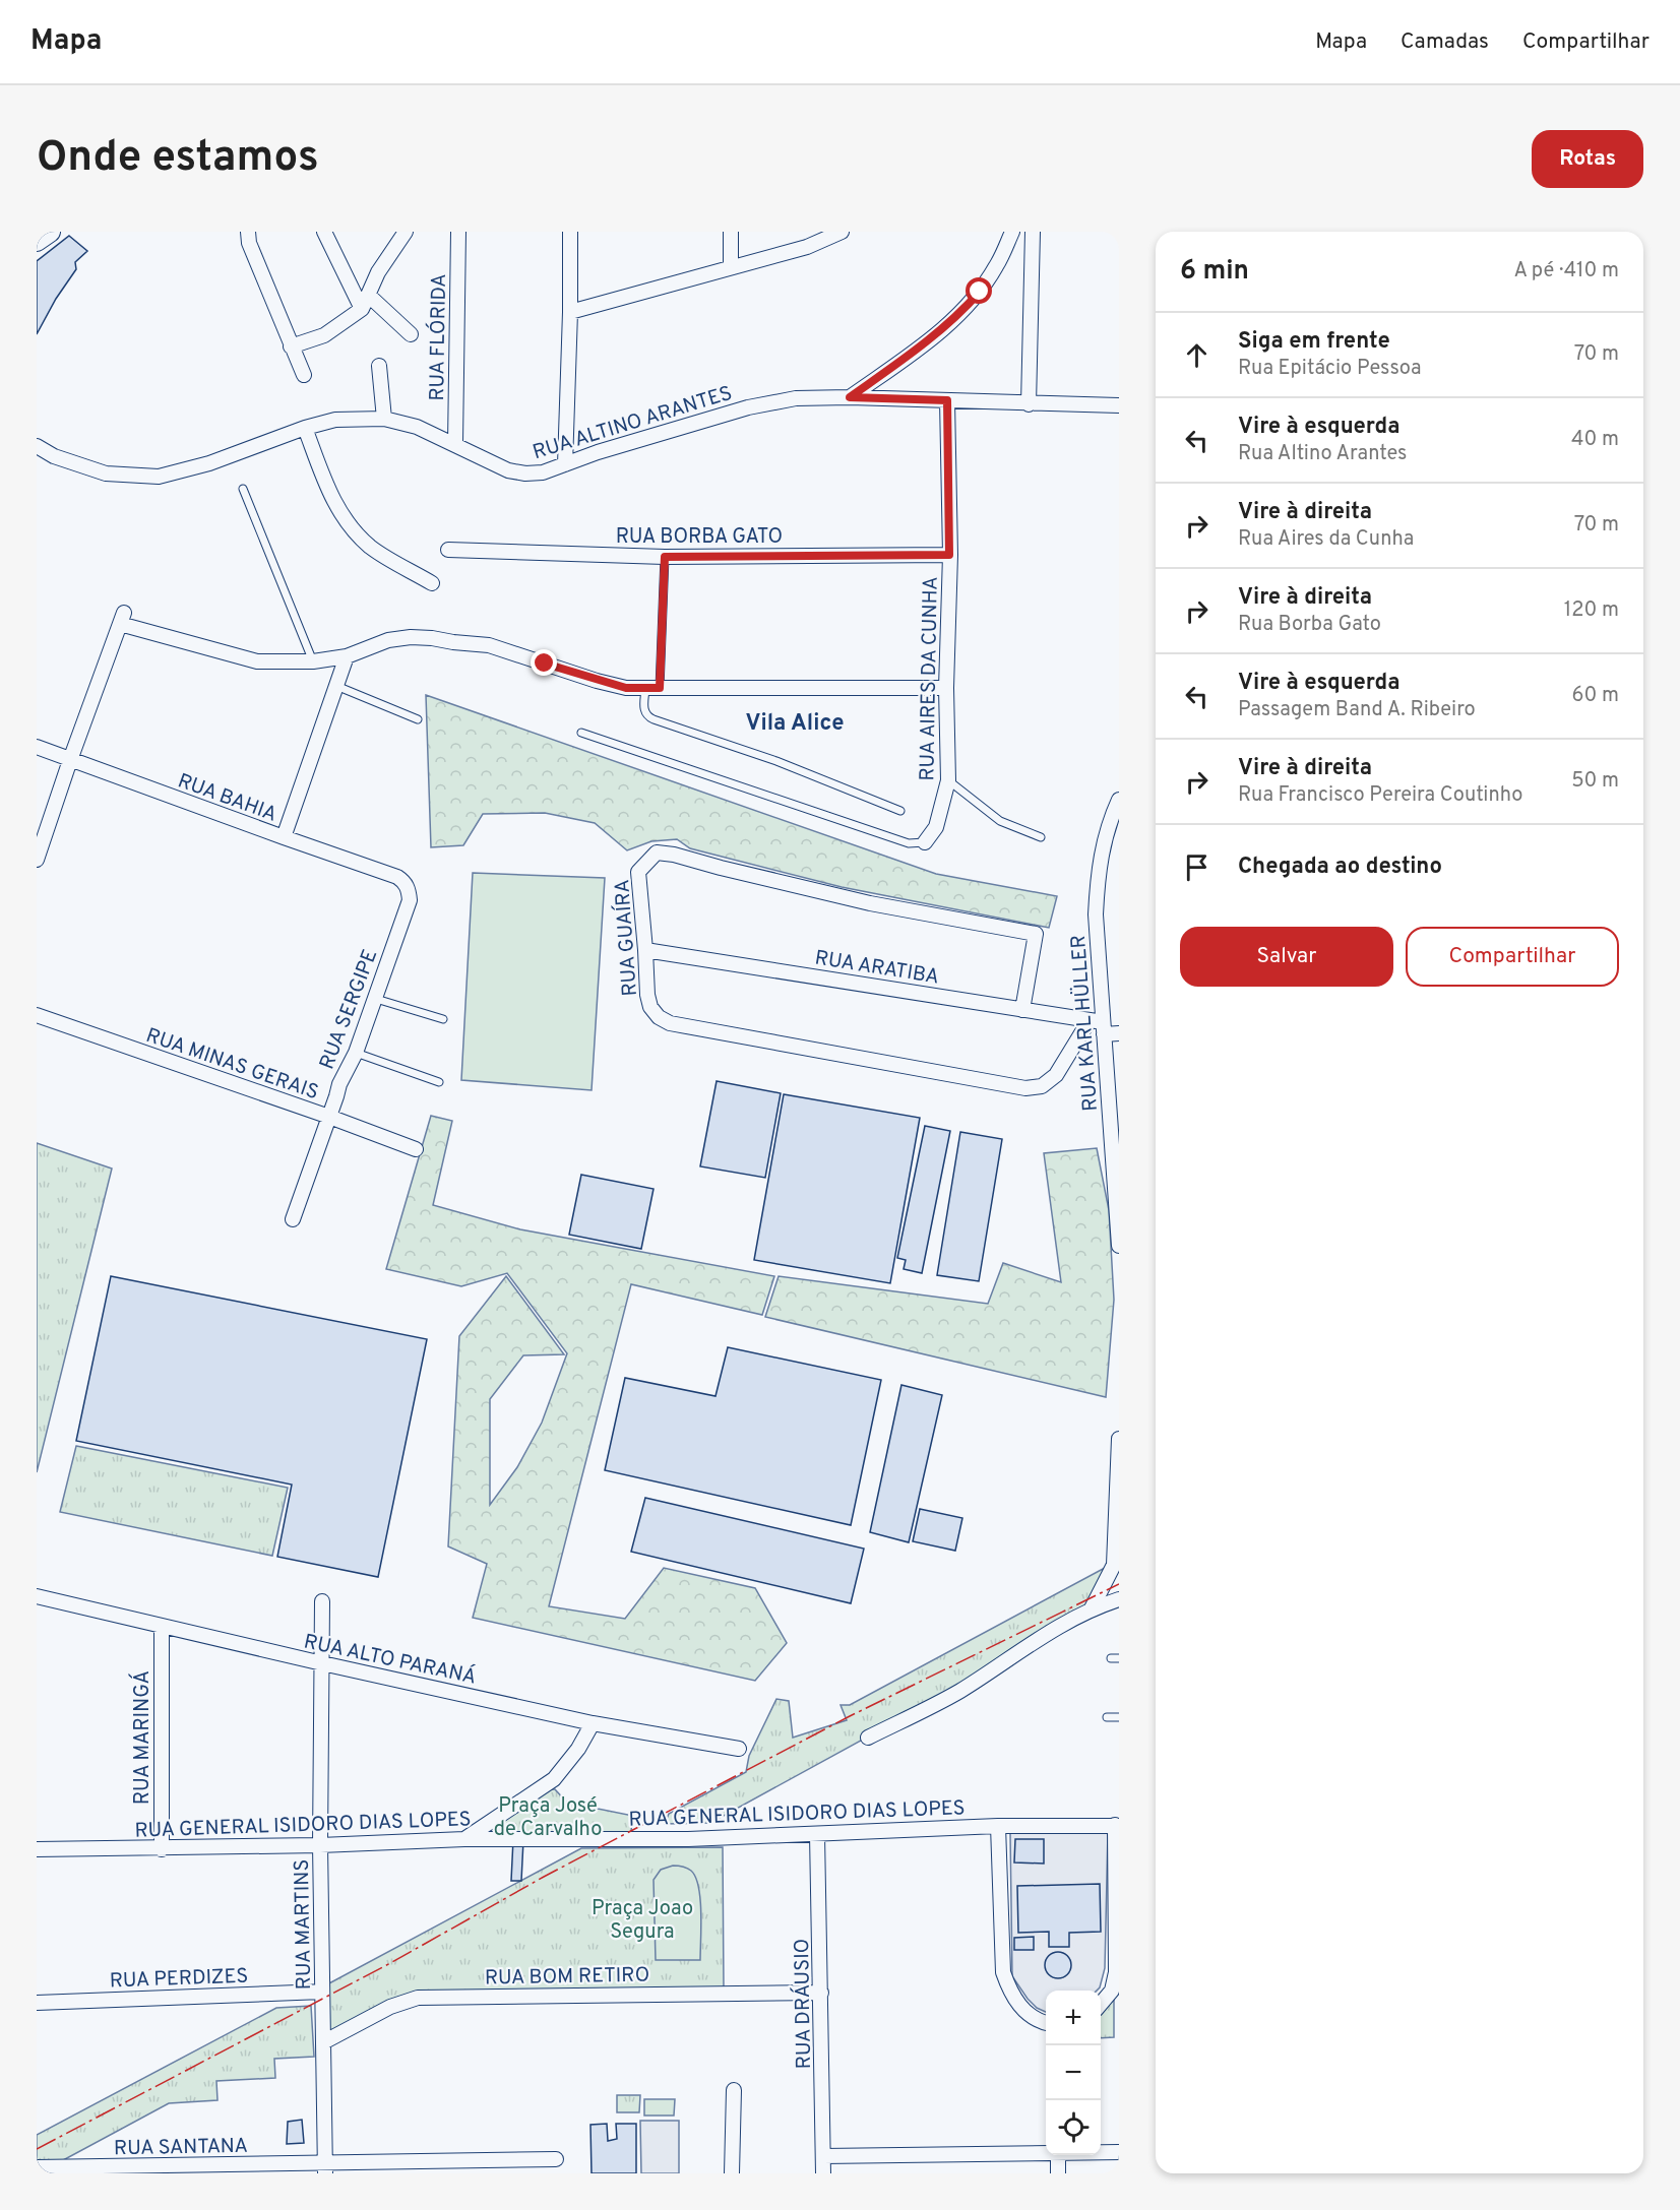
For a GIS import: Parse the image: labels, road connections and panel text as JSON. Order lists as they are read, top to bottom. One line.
{"streets":{"street":["RUA FLÓRIDA","RUA ALTINO ARANTES","RUA BORBA GATO","RUA AIRES DA CUNHA","RUA BAHIA","RUA GUAÍRA","RUA ARATIBA","RUA SERGIPE","RUA KARL HÜLLER","RUA MINAS GERAIS","RUA ALTO PARANÁ","RUA MARINGÁ","RUA GENERAL ISIDORO DIAS LOPES","RUA MARTINS","RUA BOM RETIRO","RUA PERDIZES","RUA DRÁUSIO","RUA SANTANA"]},"crossings":[["RUA FLÓRIDA","RUA ALTINO ARANTES"],["RUA ALTINO ARANTES","RUA AIRES DA CUNHA"],["RUA BORBA GATO","RUA AIRES DA CUNHA"],["RUA BAHIA","RUA SERGIPE"],["RUA GUAÍRA","RUA ARATIBA"],["RUA GUAÍRA","RUA KARL HÜLLER"],["RUA ARATIBA","RUA KARL HÜLLER"],["RUA SERGIPE","RUA MINAS GERAIS"],["RUA ALTO PARANÁ","RUA MARINGÁ"],["RUA ALTO PARANÁ","RUA MARTINS"],["RUA MARINGÁ","RUA GENERAL ISIDORO DIAS LOPES"],["RUA GENERAL ISIDORO DIAS LOPES","RUA MARTINS"],["RUA GENERAL ISIDORO DIAS LOPES","RUA DRÁUSIO"],["RUA MARTINS","RUA BOM RETIRO"],["RUA MARTINS","RUA PERDIZES"],["RUA MARTINS","RUA SANTANA"],["RUA BOM RETIRO","RUA DRÁUSIO"]],"districts":["Vila Alice"],"parks":["Praça José de Carvalho","Praça Joao Segura"],"page":{"header":"Mapa","nav":["Mapa","Camadas","Compartilhar"],"buttons":["Rotas",["Salvar","Compartilhar"]],"title":"Onde estamos","heading":["6 min","A pé · 410 m"],"list":[["Siga em frente","Rua Epitácio Pessoa","70 m"],["Vire à esquerda","Rua Altino Arantes","40 m"],["Vire à direita","Rua Aires da Cunha","70 m"],["Vire à direita","Rua Borba Gato","120 m"],["Vire à esquerda","Passagem Band A. Ribeiro","60 m"],["Vire à direita","Rua Francisco Pereira Coutinho","50 m"],"Chegada ao destino"],"map_buttons":["+","−"]}}
